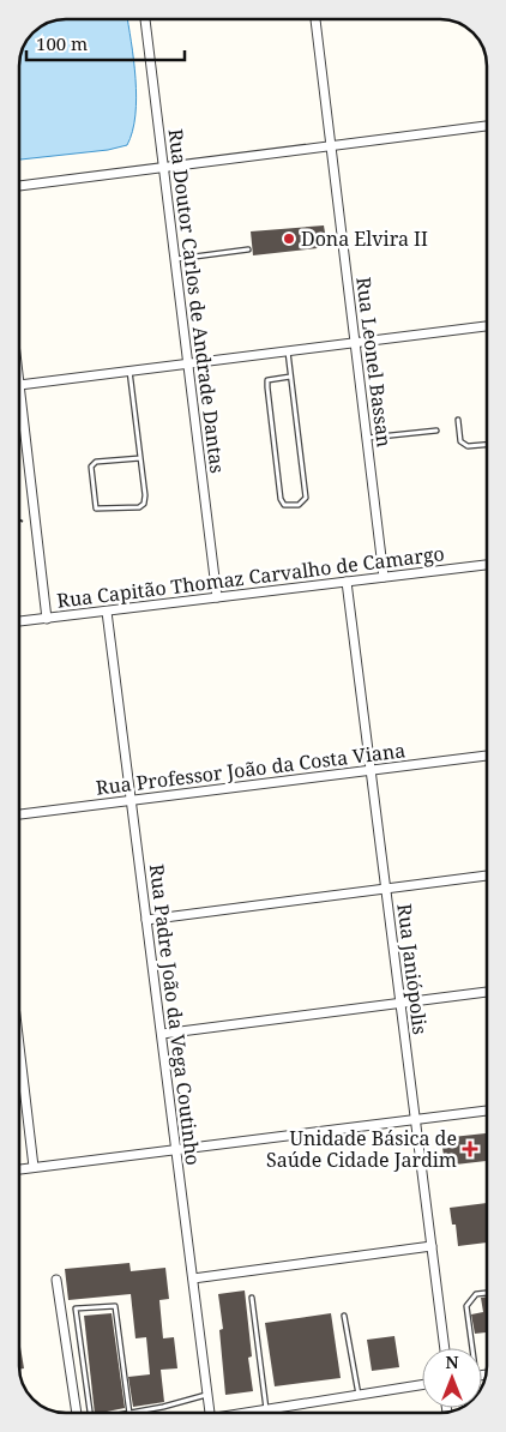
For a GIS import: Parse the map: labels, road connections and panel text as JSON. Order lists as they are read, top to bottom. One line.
{"streets":{"street":["Rua Doutor Carlos de Andrade Dantas","Rua Leonel Bassan","Rua Capitão Thomaz Carvalho de Camargo","Rua Professor João da Costa Viana","Rua Janiópolis","Rua Padre João da Vega Coutinho"]},"crossings":[["Rua Doutor Carlos de Andrade Dantas","Rua Capitão Thomaz Carvalho de Camargo"],["Rua Leonel Bassan","Rua Capitão Thomaz Carvalho de Camargo"],["Rua Capitão Thomaz Carvalho de Camargo","Rua Janiópolis"],["Rua Capitão Thomaz Carvalho de Camargo","Rua Padre João da Vega Coutinho"],["Rua Professor João da Costa Viana","Rua Janiópolis"],["Rua Professor João da Costa Viana","Rua Padre João da Vega Coutinho"]],"places":{"other":["Dona Elvira II"],"health":["Unidade Básica de Saúde Cidade Jardim"]},"scale_bar":"100 m","north":"top"}
